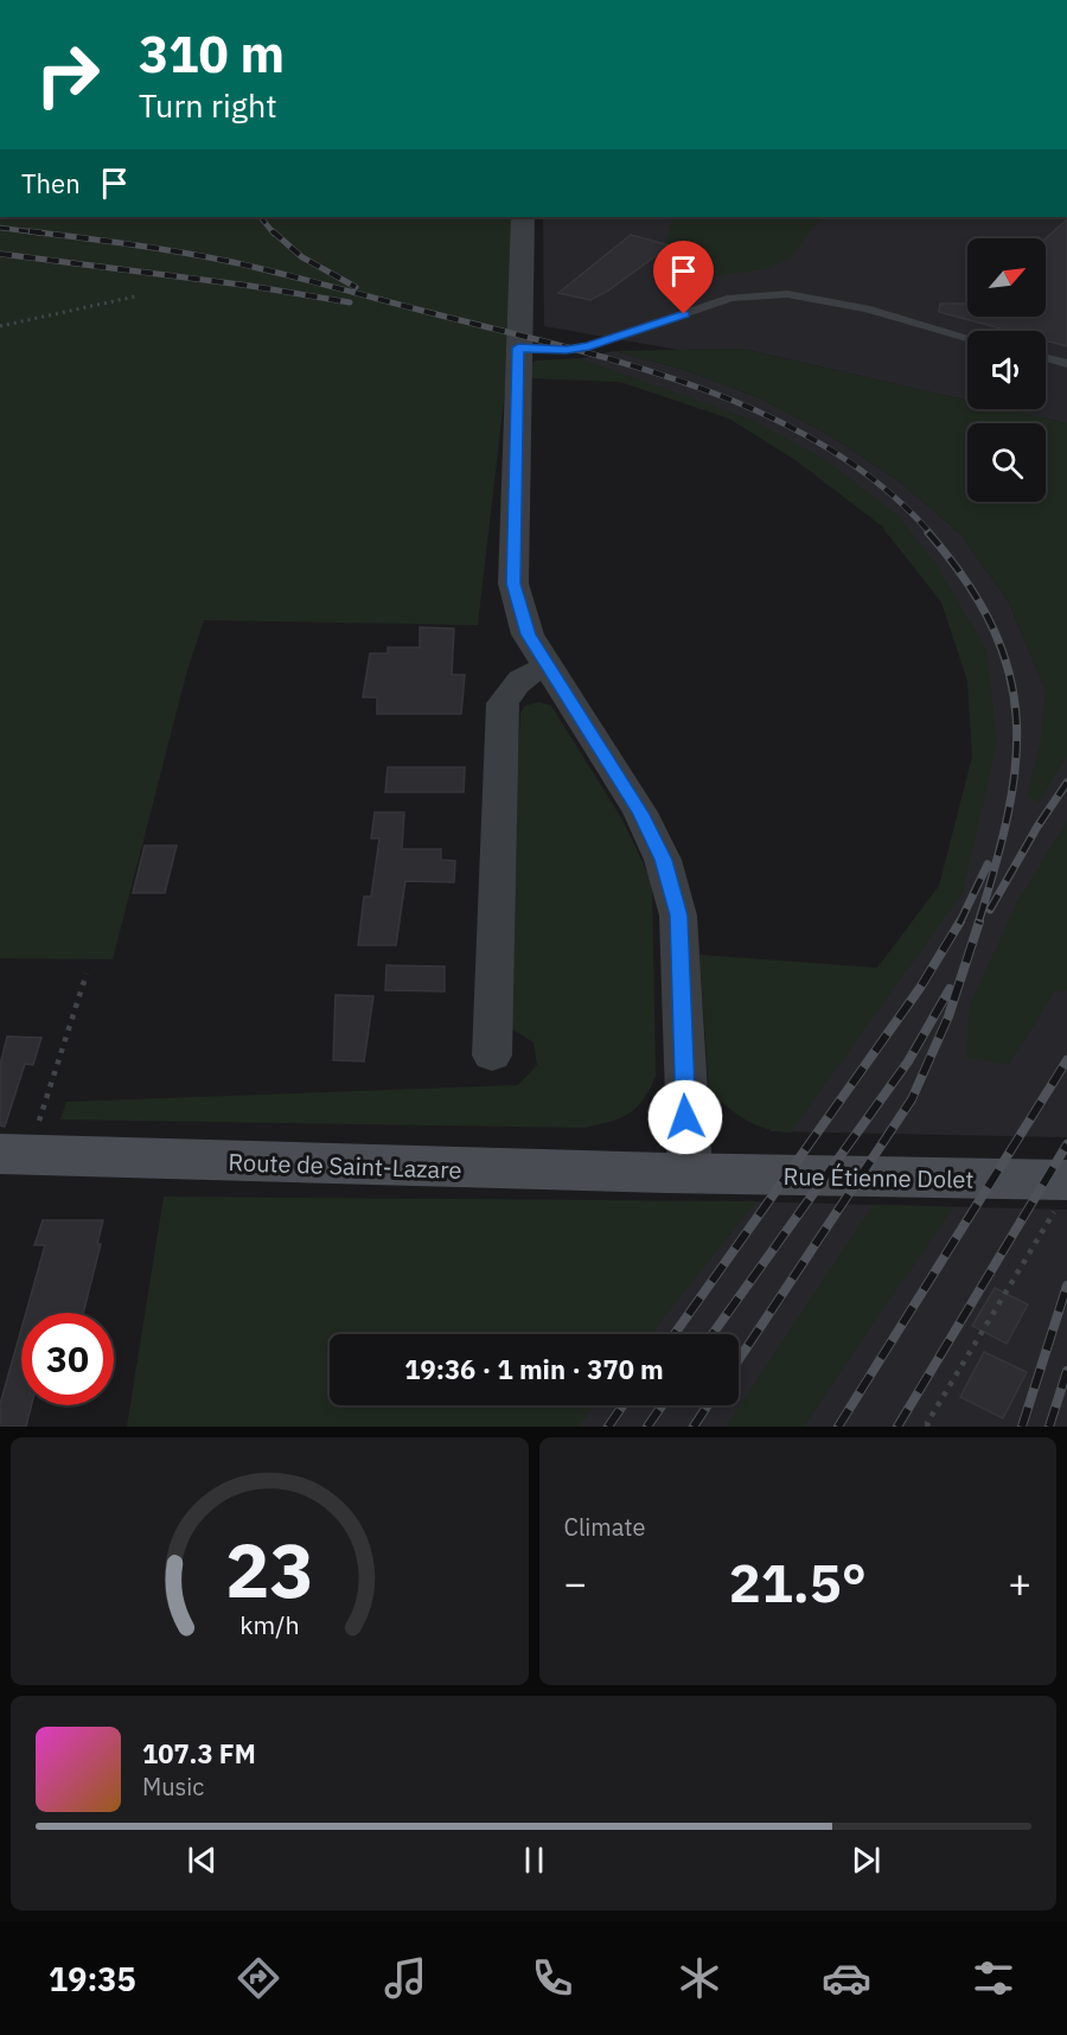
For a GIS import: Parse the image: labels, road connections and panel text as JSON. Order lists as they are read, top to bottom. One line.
{"streets":{"main road":["Route de Saint-Lazare","Rue Étienne Dolet"]},"crossings":[["Route de Saint-Lazare","Rue Étienne Dolet"]],"north":"top right","page":{"turn":["310 m","Turn right"],"then":"Then","limit":"30","trip":"19:36 · 1 min · 370 m","tile":"Climate","heat":["−","21.5°","+"],"song":["107.3 FM","Music"],"tabs":"19:35","gauge":["23","km/h"]}}
